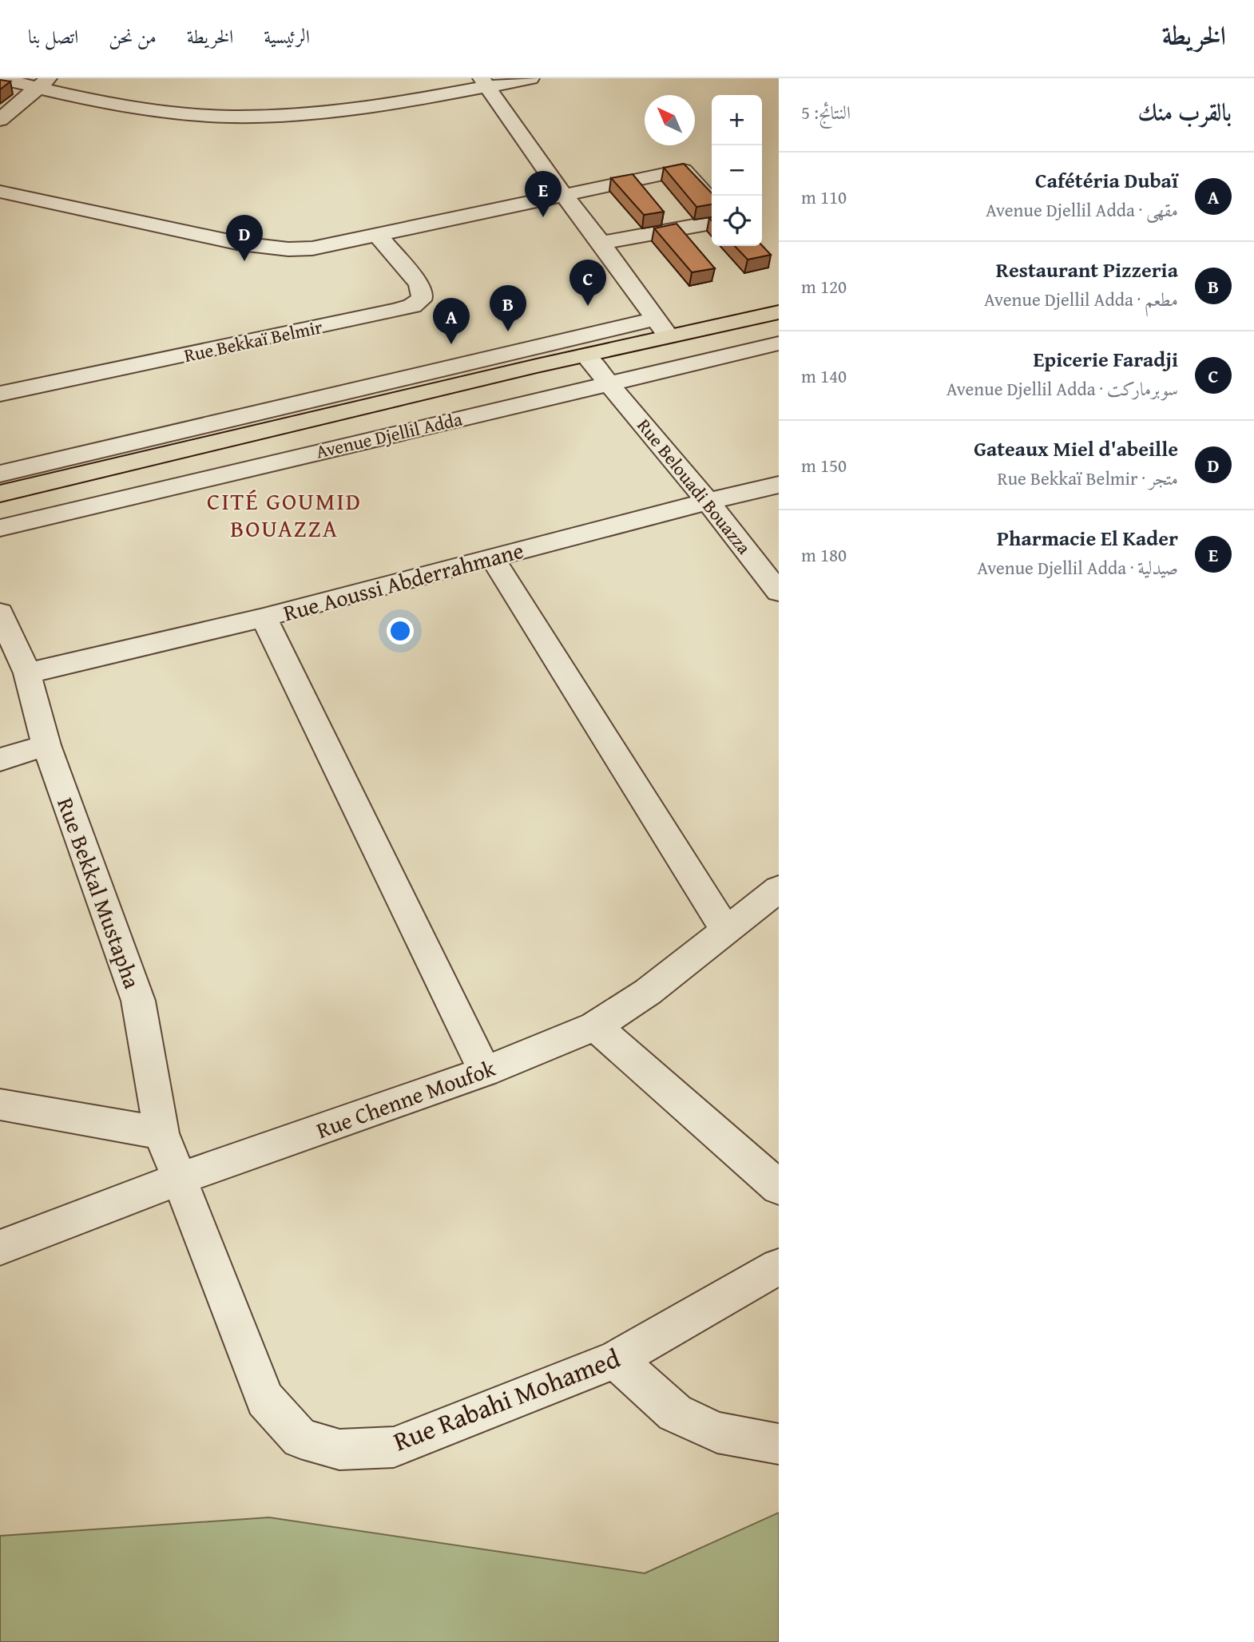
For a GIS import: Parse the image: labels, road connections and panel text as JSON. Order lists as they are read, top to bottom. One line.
{"streets":{"main road":["Avenue Djellil Adda"],"street":["Rue Bekkaï Belmir","Rue Belouadi Bouazza","Rue Aoussi Abderrahmane","Rue Bekkal Mustapha","Rue Chenne Moufok","Rue Rabahi Mohamed"]},"crossings":[["Avenue Djellil Adda","Rue Belouadi Bouazza"],["Rue Belouadi Bouazza","Rue Aoussi Abderrahmane"],["Rue Aoussi Abderrahmane","Rue Bekkal Mustapha"],["Rue Bekkal Mustapha","Rue Chenne Moufok"],["Rue Bekkal Mustapha","Rue Rabahi Mohamed"],["Rue Chenne Moufok","Rue Rabahi Mohamed"]],"districts":["CITÉ GOUMID BOUAZZA"],"north":"top left","page":{"header":"الخريطة","nav":["الرئيسية","الخريطة","من نحن","اتصل بنا"],"heading":["بالقرب منك","النتائج: 5"],"map_buttons":["+","−"],"list":[{"mark":"A","name":"Cafétéria Dubaï","note":"مقهى · Avenue Djellil Adda","value":"110 m"},{"mark":"B","name":"Restaurant Pizzeria","note":"مطعم · Avenue Djellil Adda","value":"120 m"},{"mark":"C","name":"Epicerie Faradji","note":"سوبرماركت · Avenue Djellil Adda","value":"140 m"},{"mark":"D","name":"Gateaux Miel d'abeille","note":"متجر · Rue Bekkaï Belmir","value":"150 m"},{"mark":"E","name":"Pharmacie El Kader","note":"صيدلية · Avenue Djellil Adda","value":"180 m"}],"pins":["E","D","C","B","A"]}}
